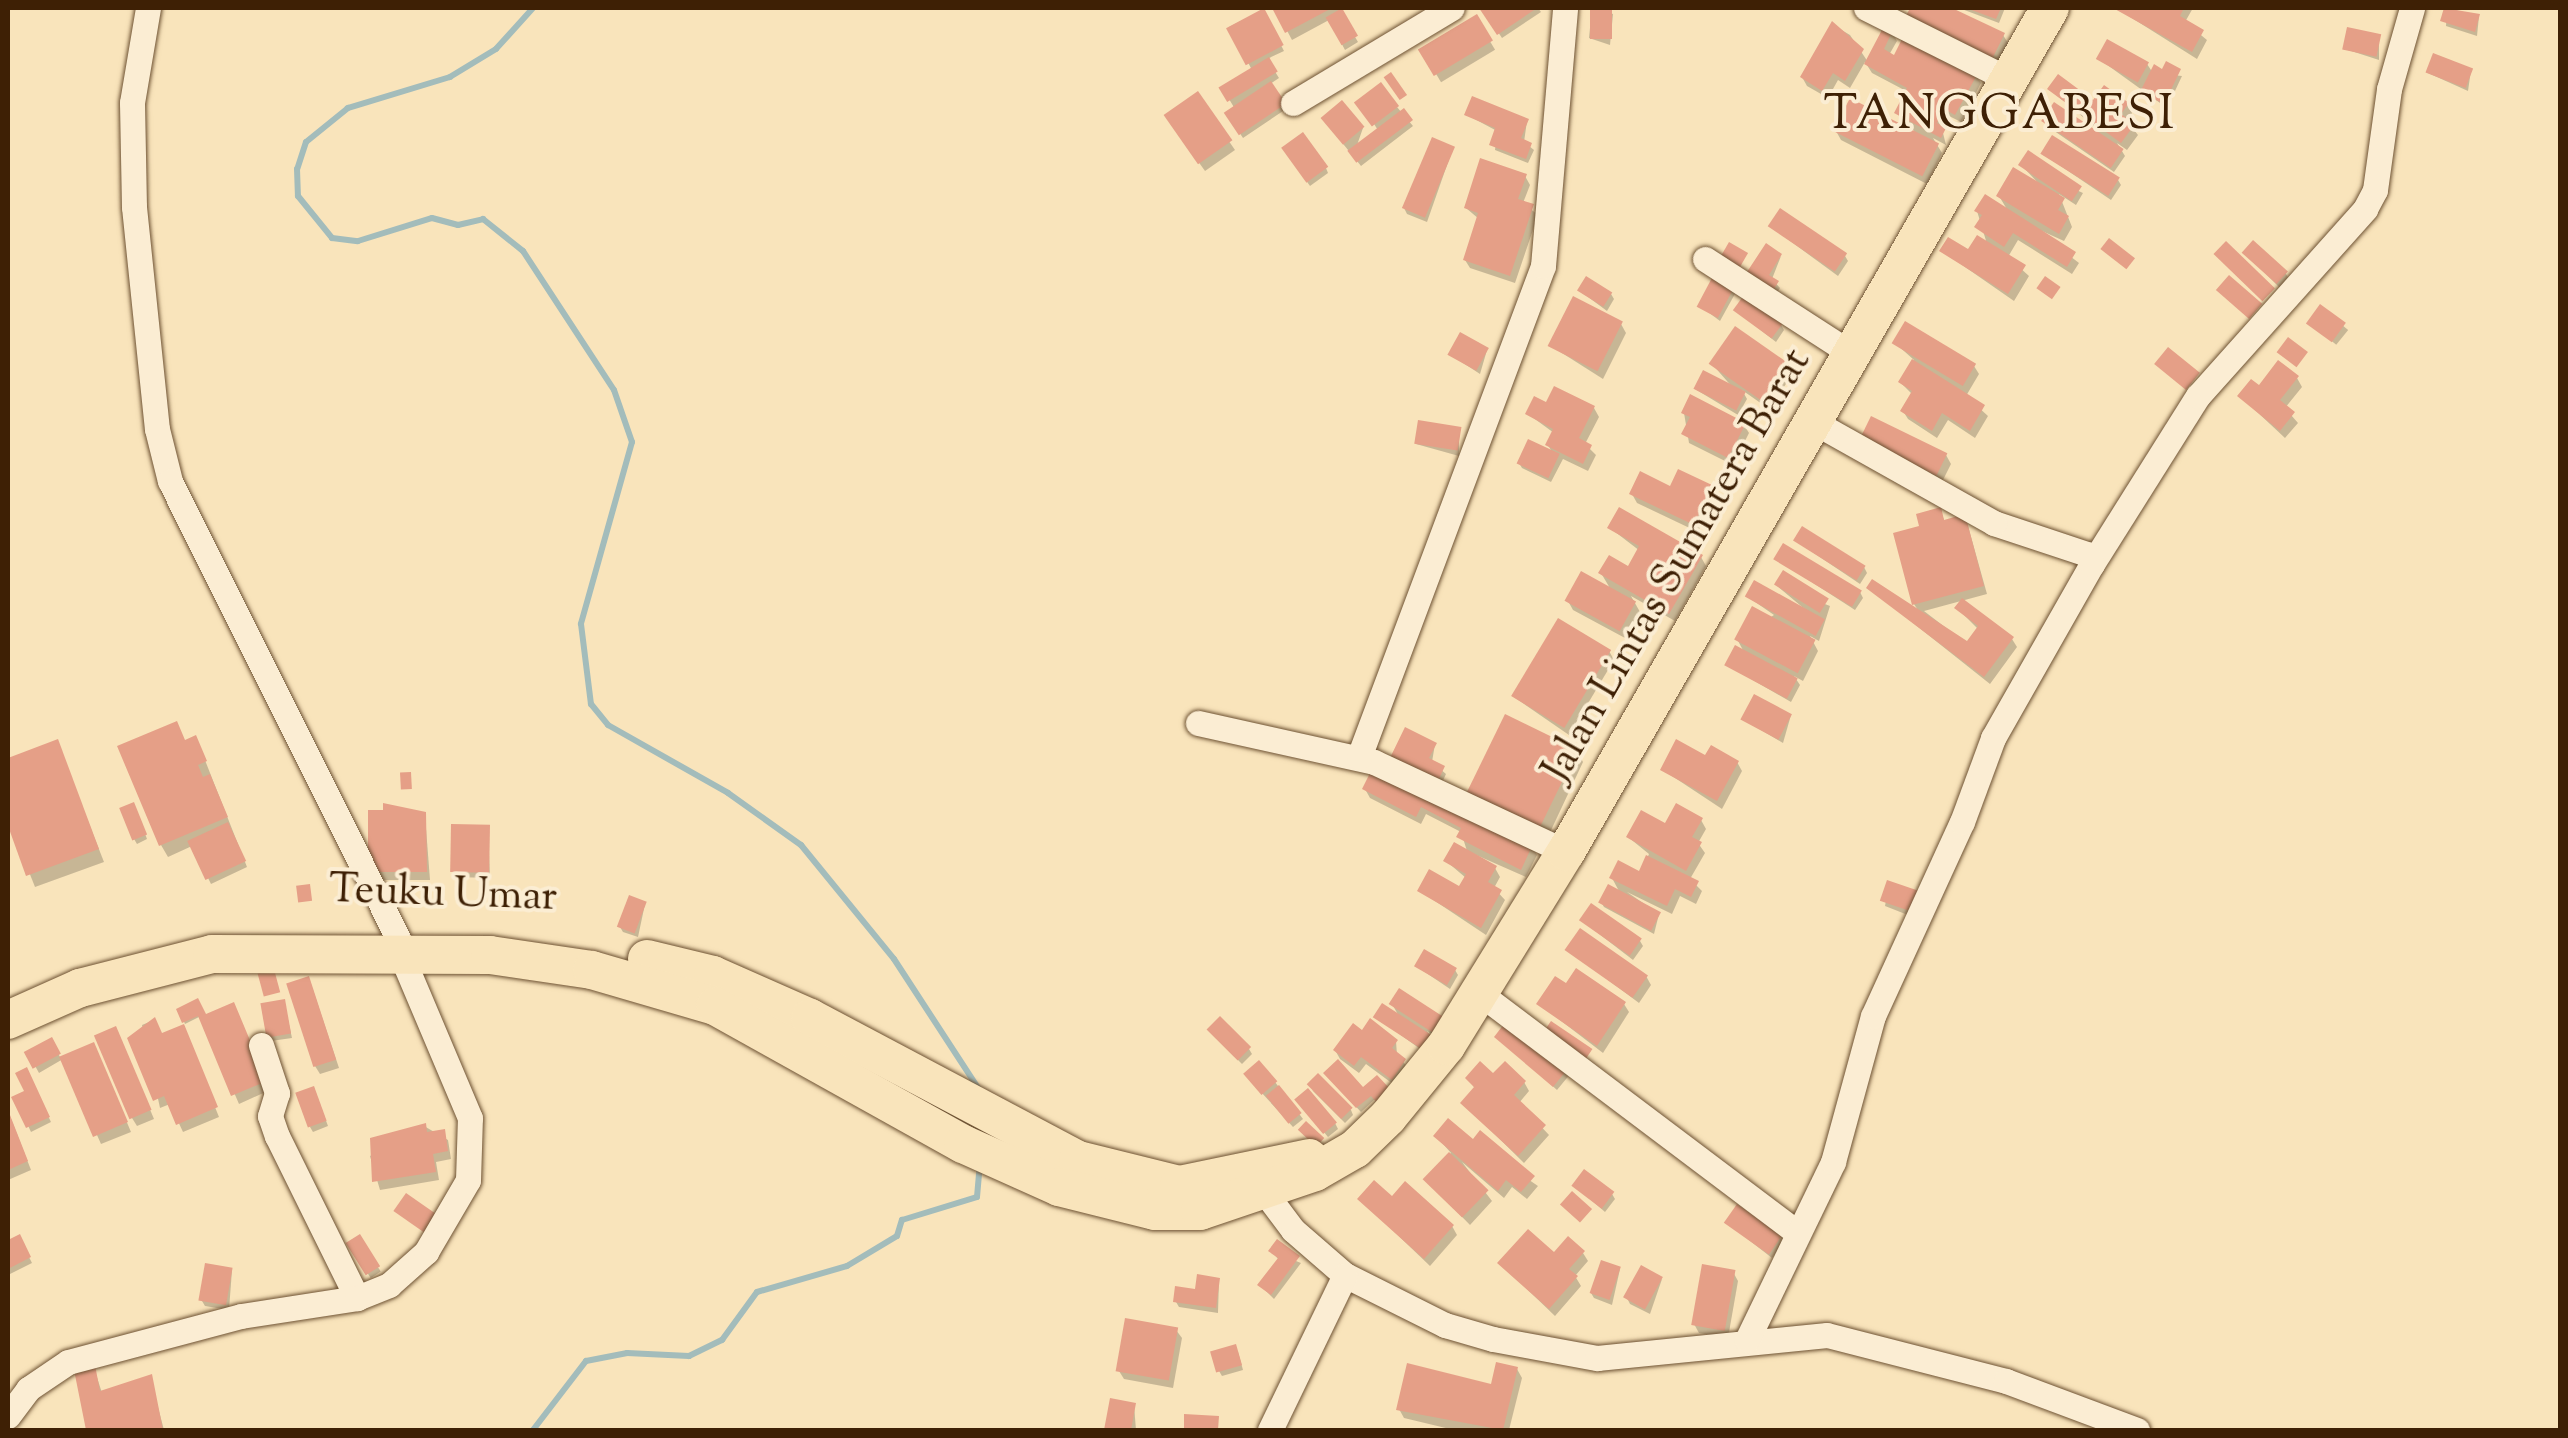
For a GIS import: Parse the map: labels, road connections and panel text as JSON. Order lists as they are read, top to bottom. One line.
{"streets":{"highway":["Jalan Lintas Sumatera Barat","Teuku Umar"]},"crossings":[["Jalan Lintas Sumatera Barat","Teuku Umar"]],"districts":["TANGGABESI"]}
